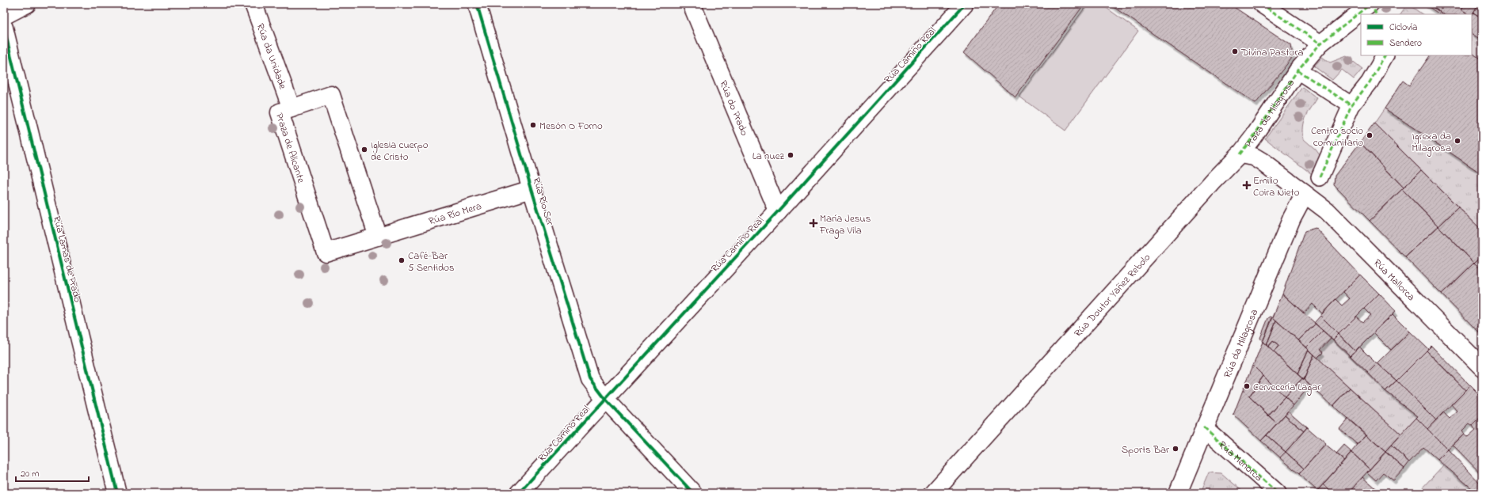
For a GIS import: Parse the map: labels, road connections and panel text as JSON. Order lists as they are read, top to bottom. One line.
{"streets":{"street":["Rúa Camiño Real","Rúa da Unidade","Rúa do Prado","Praza da Milagrosa","Praza de Alicante","Rúa Río Ser","Rúa Río Mera","Rúa Lamas de Prado","Rúa Mallorca","Rúa Doutor Yañez Rebolo","Rúa da Milagrosa","Rúa Menorca"]},"crossings":[["Rúa Camiño Real","Rúa do Prado"],["Rúa Camiño Real","Rúa Río Ser"],["Rúa da Unidade","Praza de Alicante"],["Praza da Milagrosa","Rúa Doutor Yañez Rebolo"],["Praza de Alicante","Rúa Río Mera"],["Rúa Río Ser","Rúa Río Mera"],["Rúa Mallorca","Rúa da Milagrosa"],["Rúa da Milagrosa","Rúa Menorca"]],"places":{"other":["Divina Pastora","Mesón O Forno","Centro socio comunitario","Igrexa da Milagrosa","Iglesia cuerpo de Cristo","La nuez","Café-Bar 5 Sentidos","Cervecería Lagar","Sports Bar"],"health":["Emilio Coira Nieto","María Jesus Fraga Vila"]},"legend":["Ciclovía","Sendero"],"scale_bar":"20 m"}
